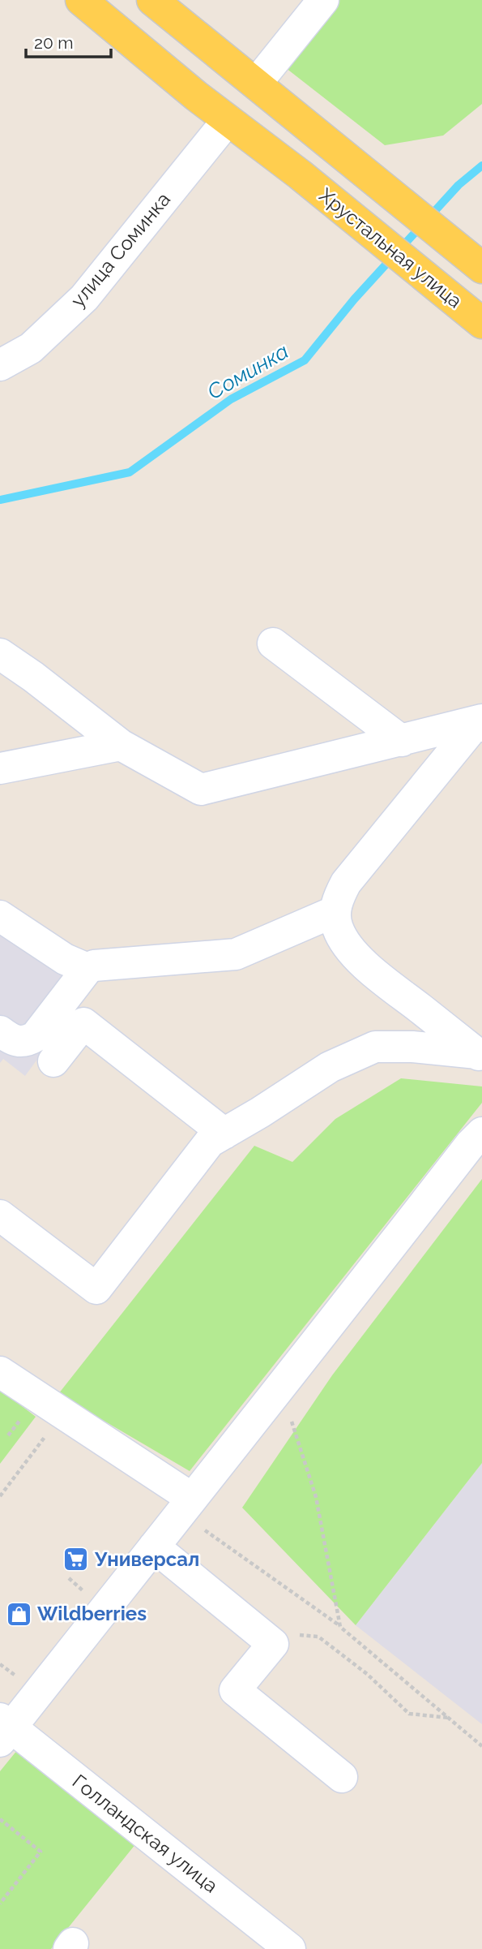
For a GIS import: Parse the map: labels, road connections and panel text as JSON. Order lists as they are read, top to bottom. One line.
{"streets":{"main road":["Хрустальная улица"],"street":["улица Соминка","Голландская улица"]},"crossings":[["Хрустальная улица","улица Соминка"]],"water":["Соминка"],"places":{"supermarket":["Универсал"],"shop":["Wildberries"]},"scale_bar":"20 m"}
